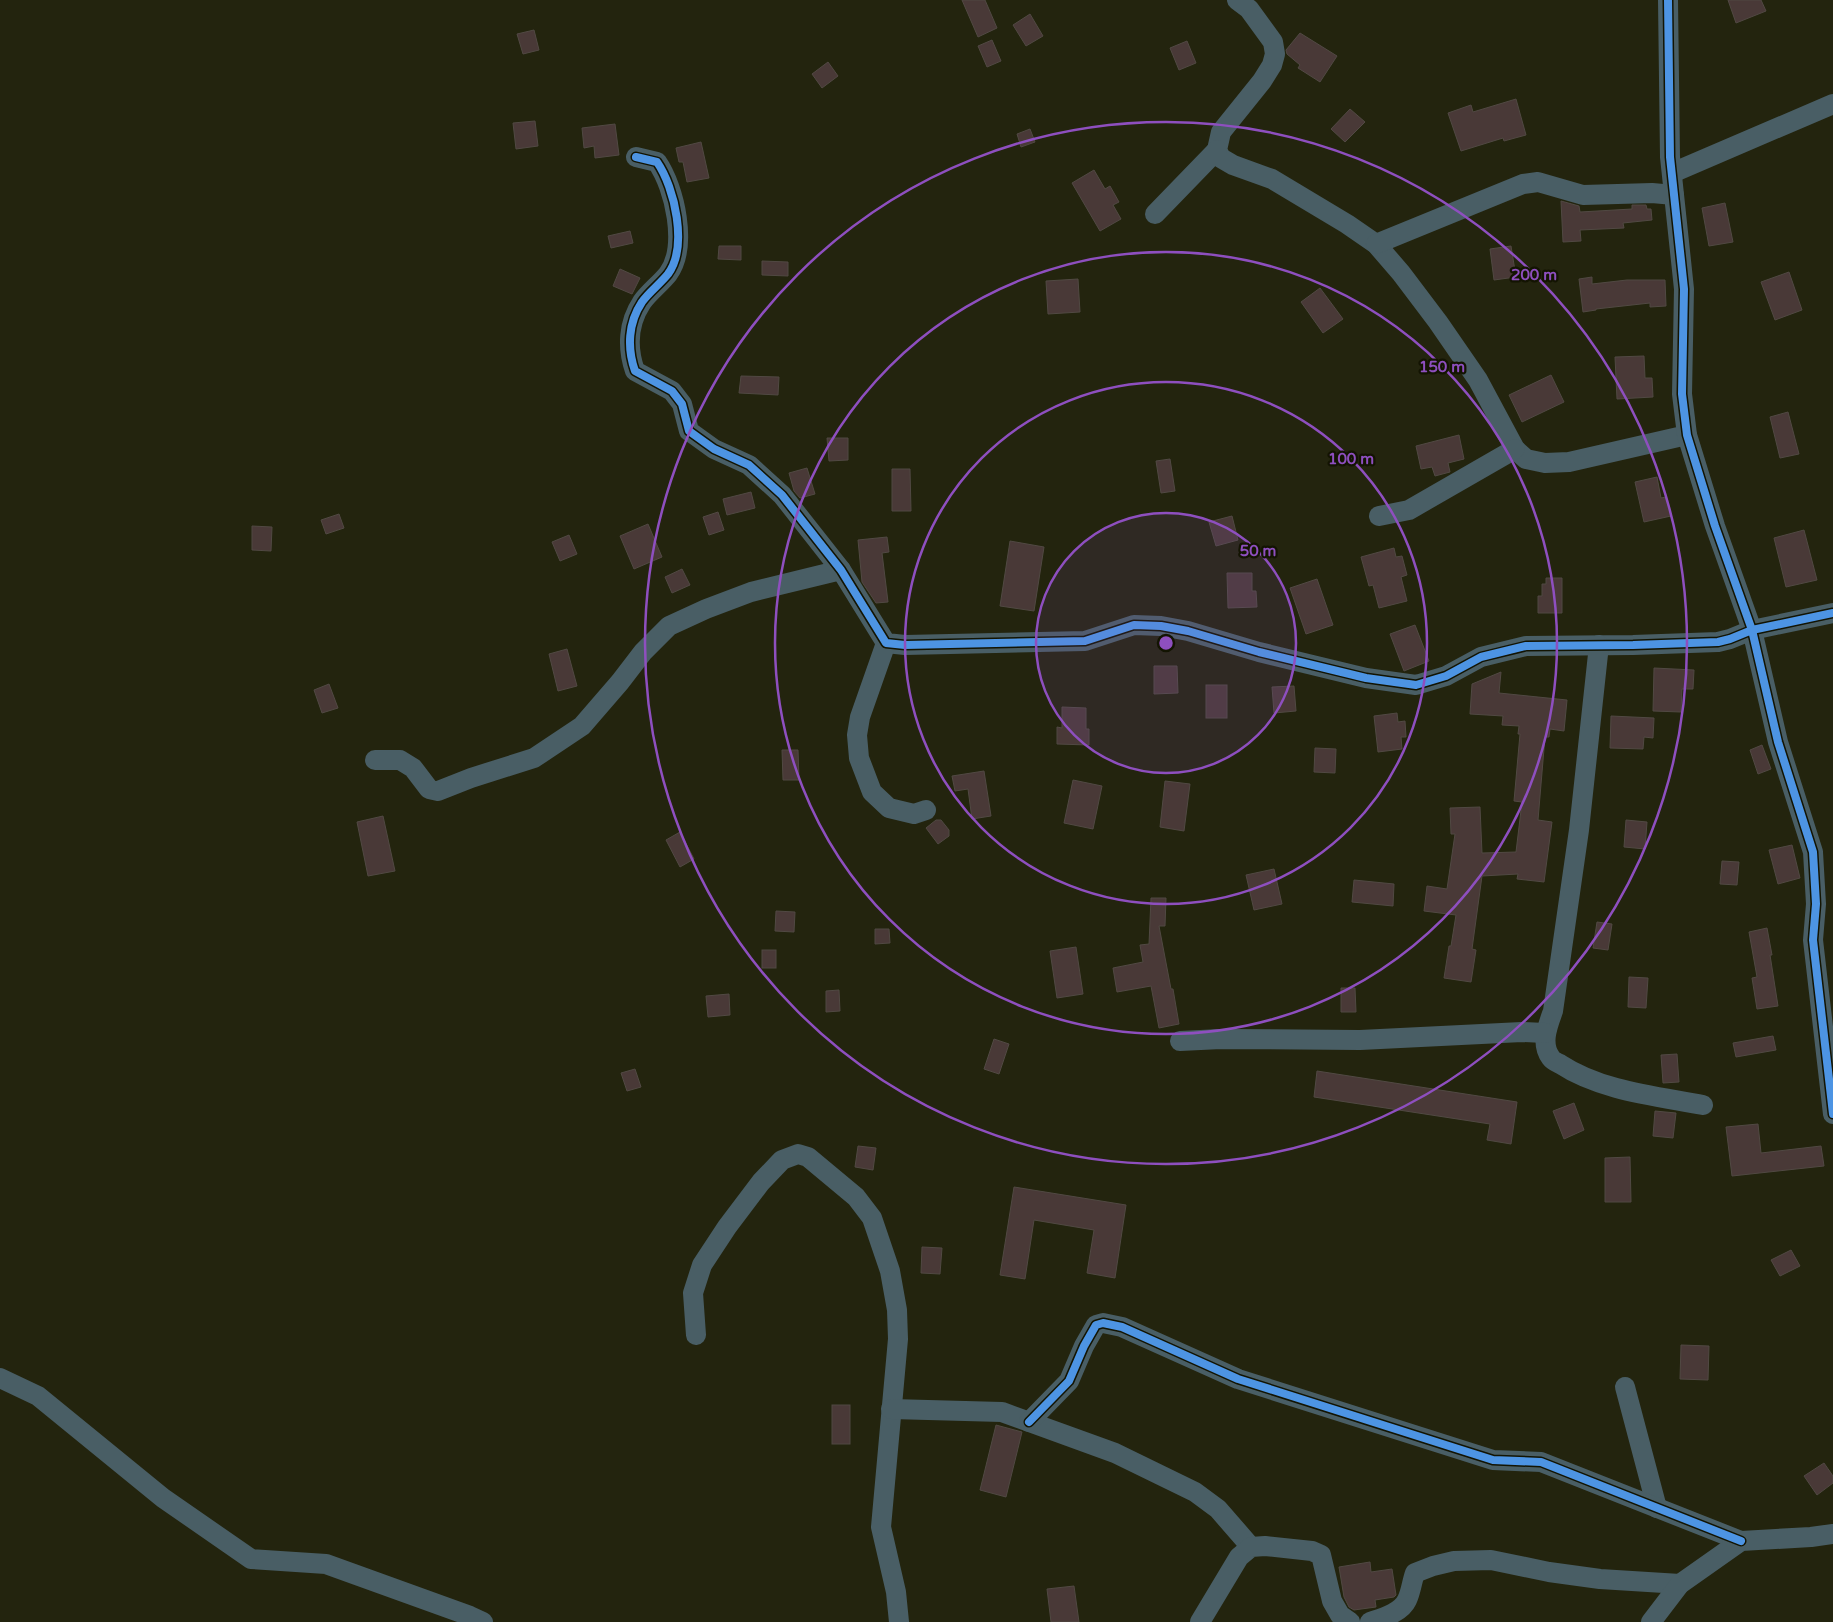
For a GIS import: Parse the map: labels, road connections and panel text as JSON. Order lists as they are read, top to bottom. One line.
{"rings":["200 m","150 m","100 m","50 m"]}
